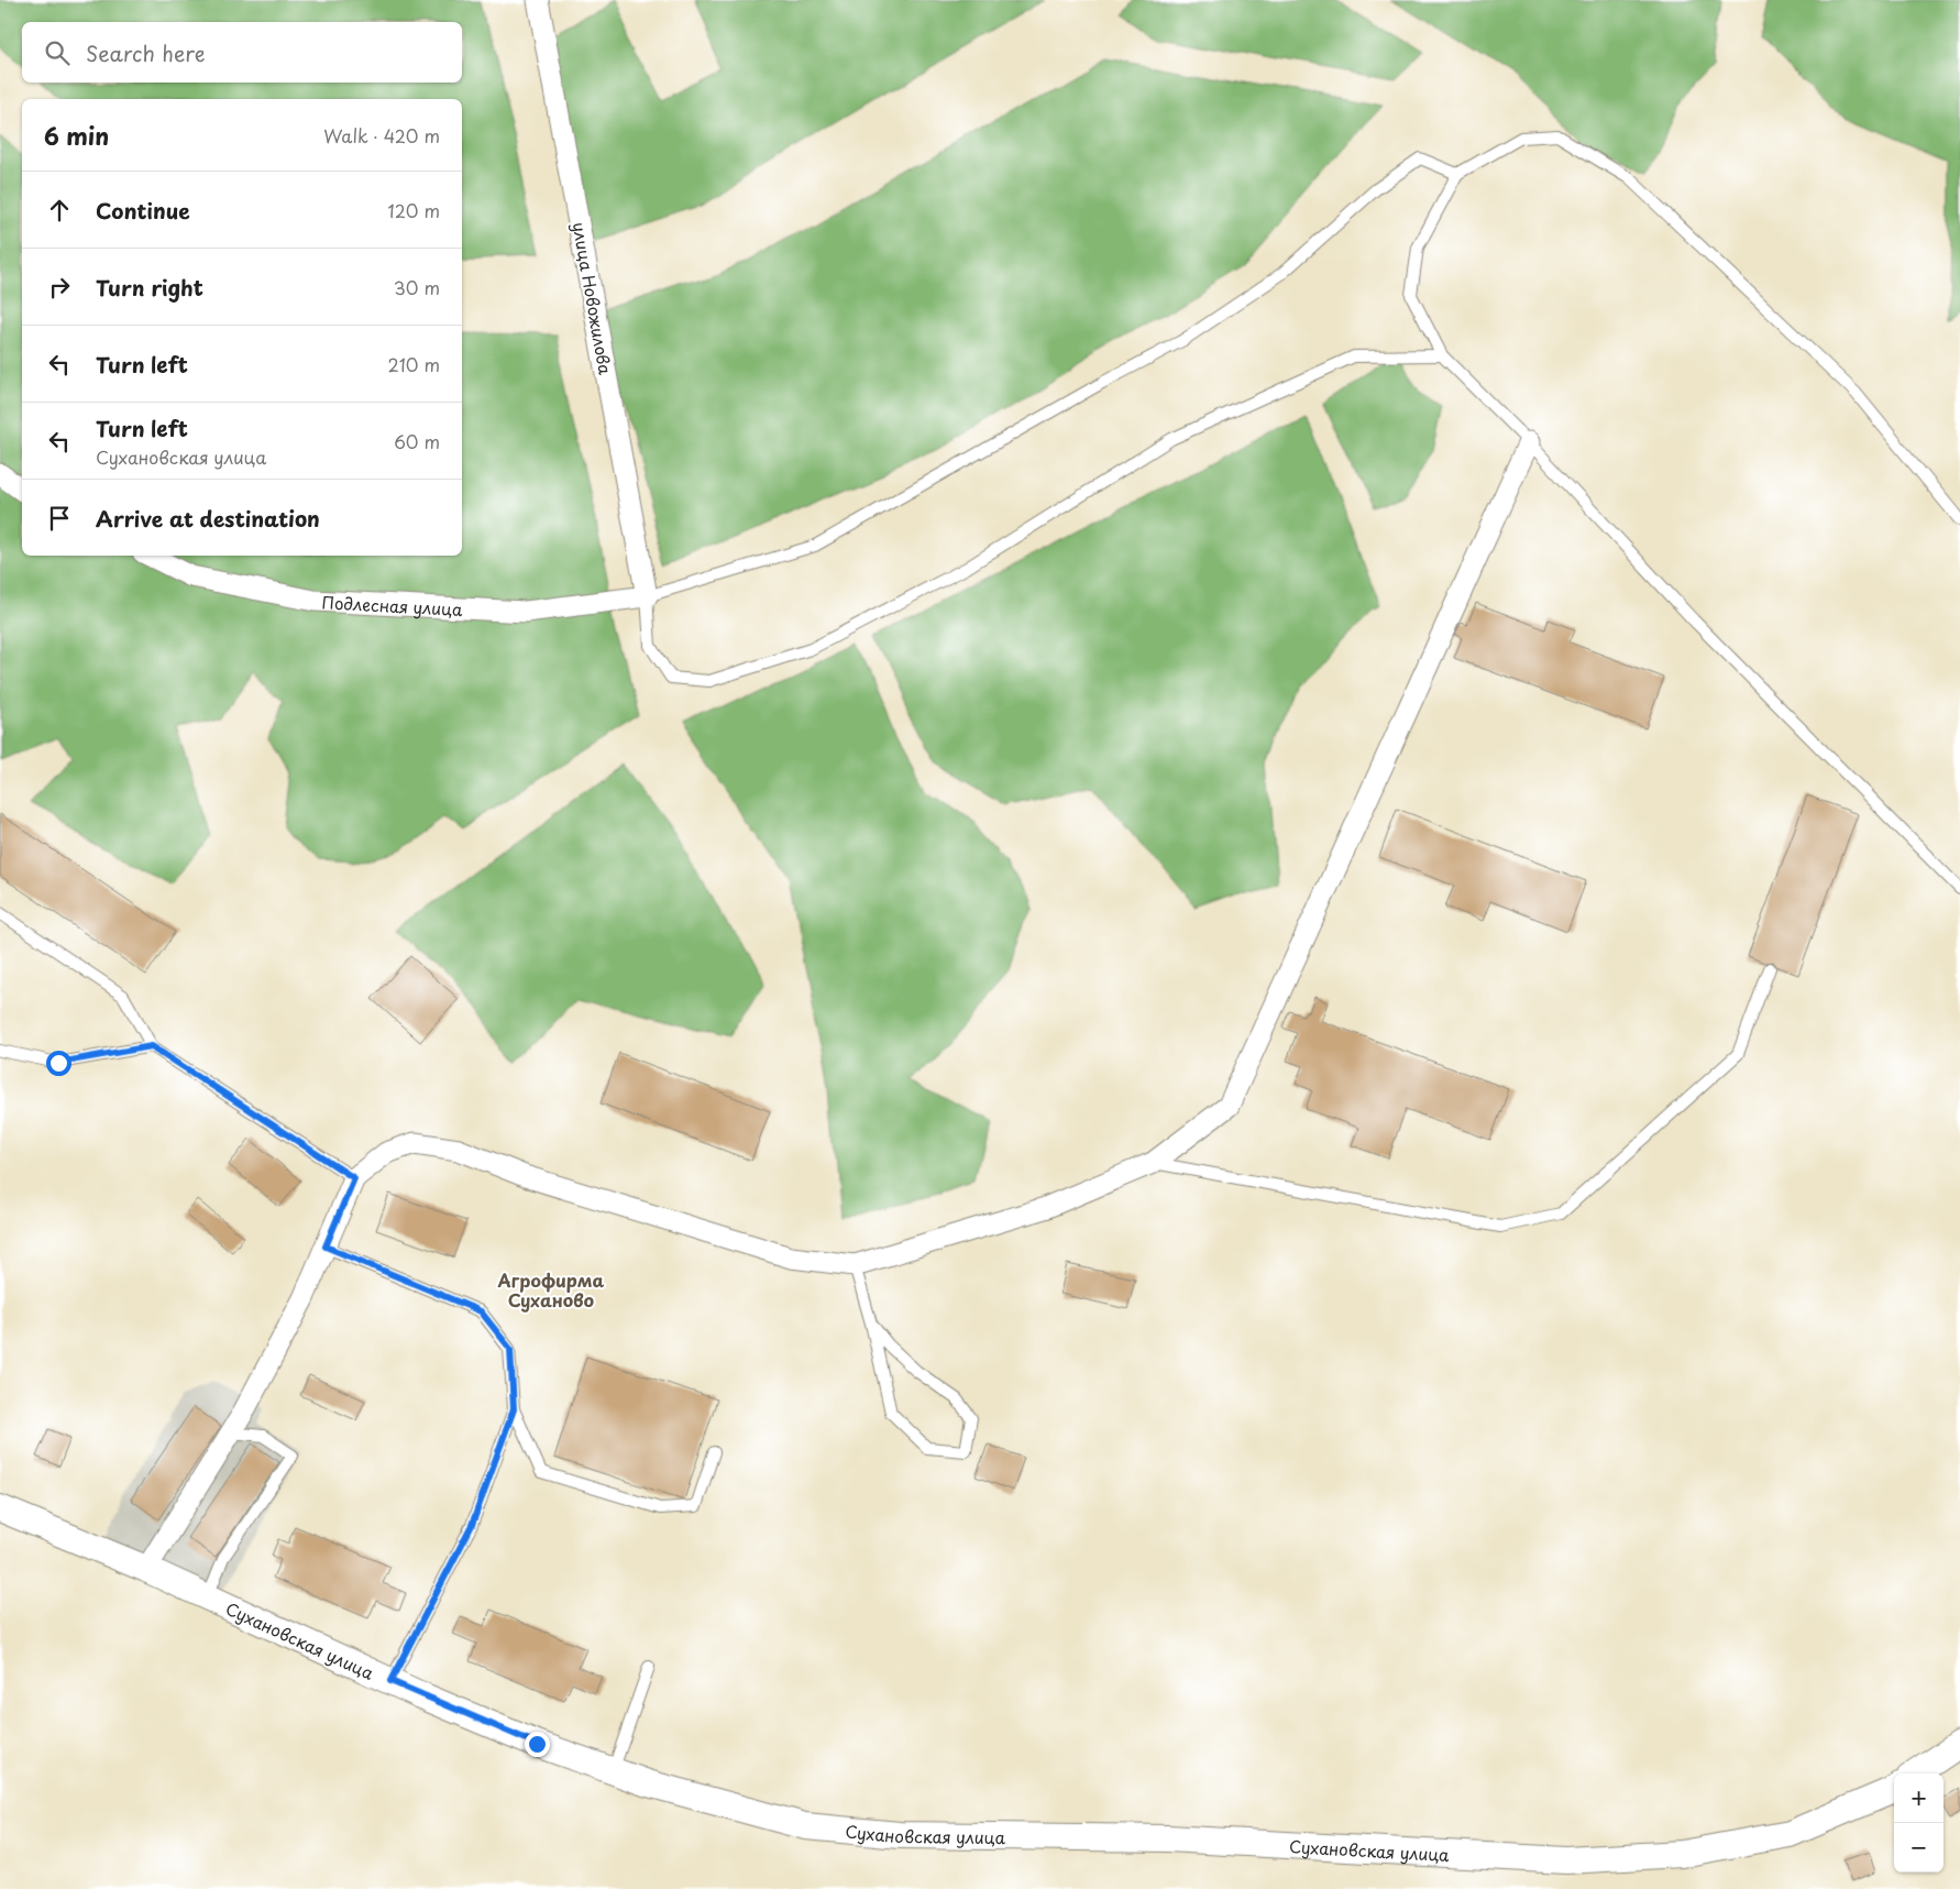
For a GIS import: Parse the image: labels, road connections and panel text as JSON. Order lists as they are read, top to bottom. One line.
{"streets":{"street":["улица Новожилова","Подлесная улица","Сухановская улица"]},"crossings":[["улица Новожилова","Подлесная улица"]],"districts":["Агрофирма Суханово"],"page":{"search":"Search here","heading":["6 min","Walk · 420 m"],"list":[["Continue","120 m"],["Turn right","30 m"],["Turn left","210 m"],["Turn left","Сухановская улица","60 m"],"Arrive at destination"],"map_buttons":["+","−"]}}
